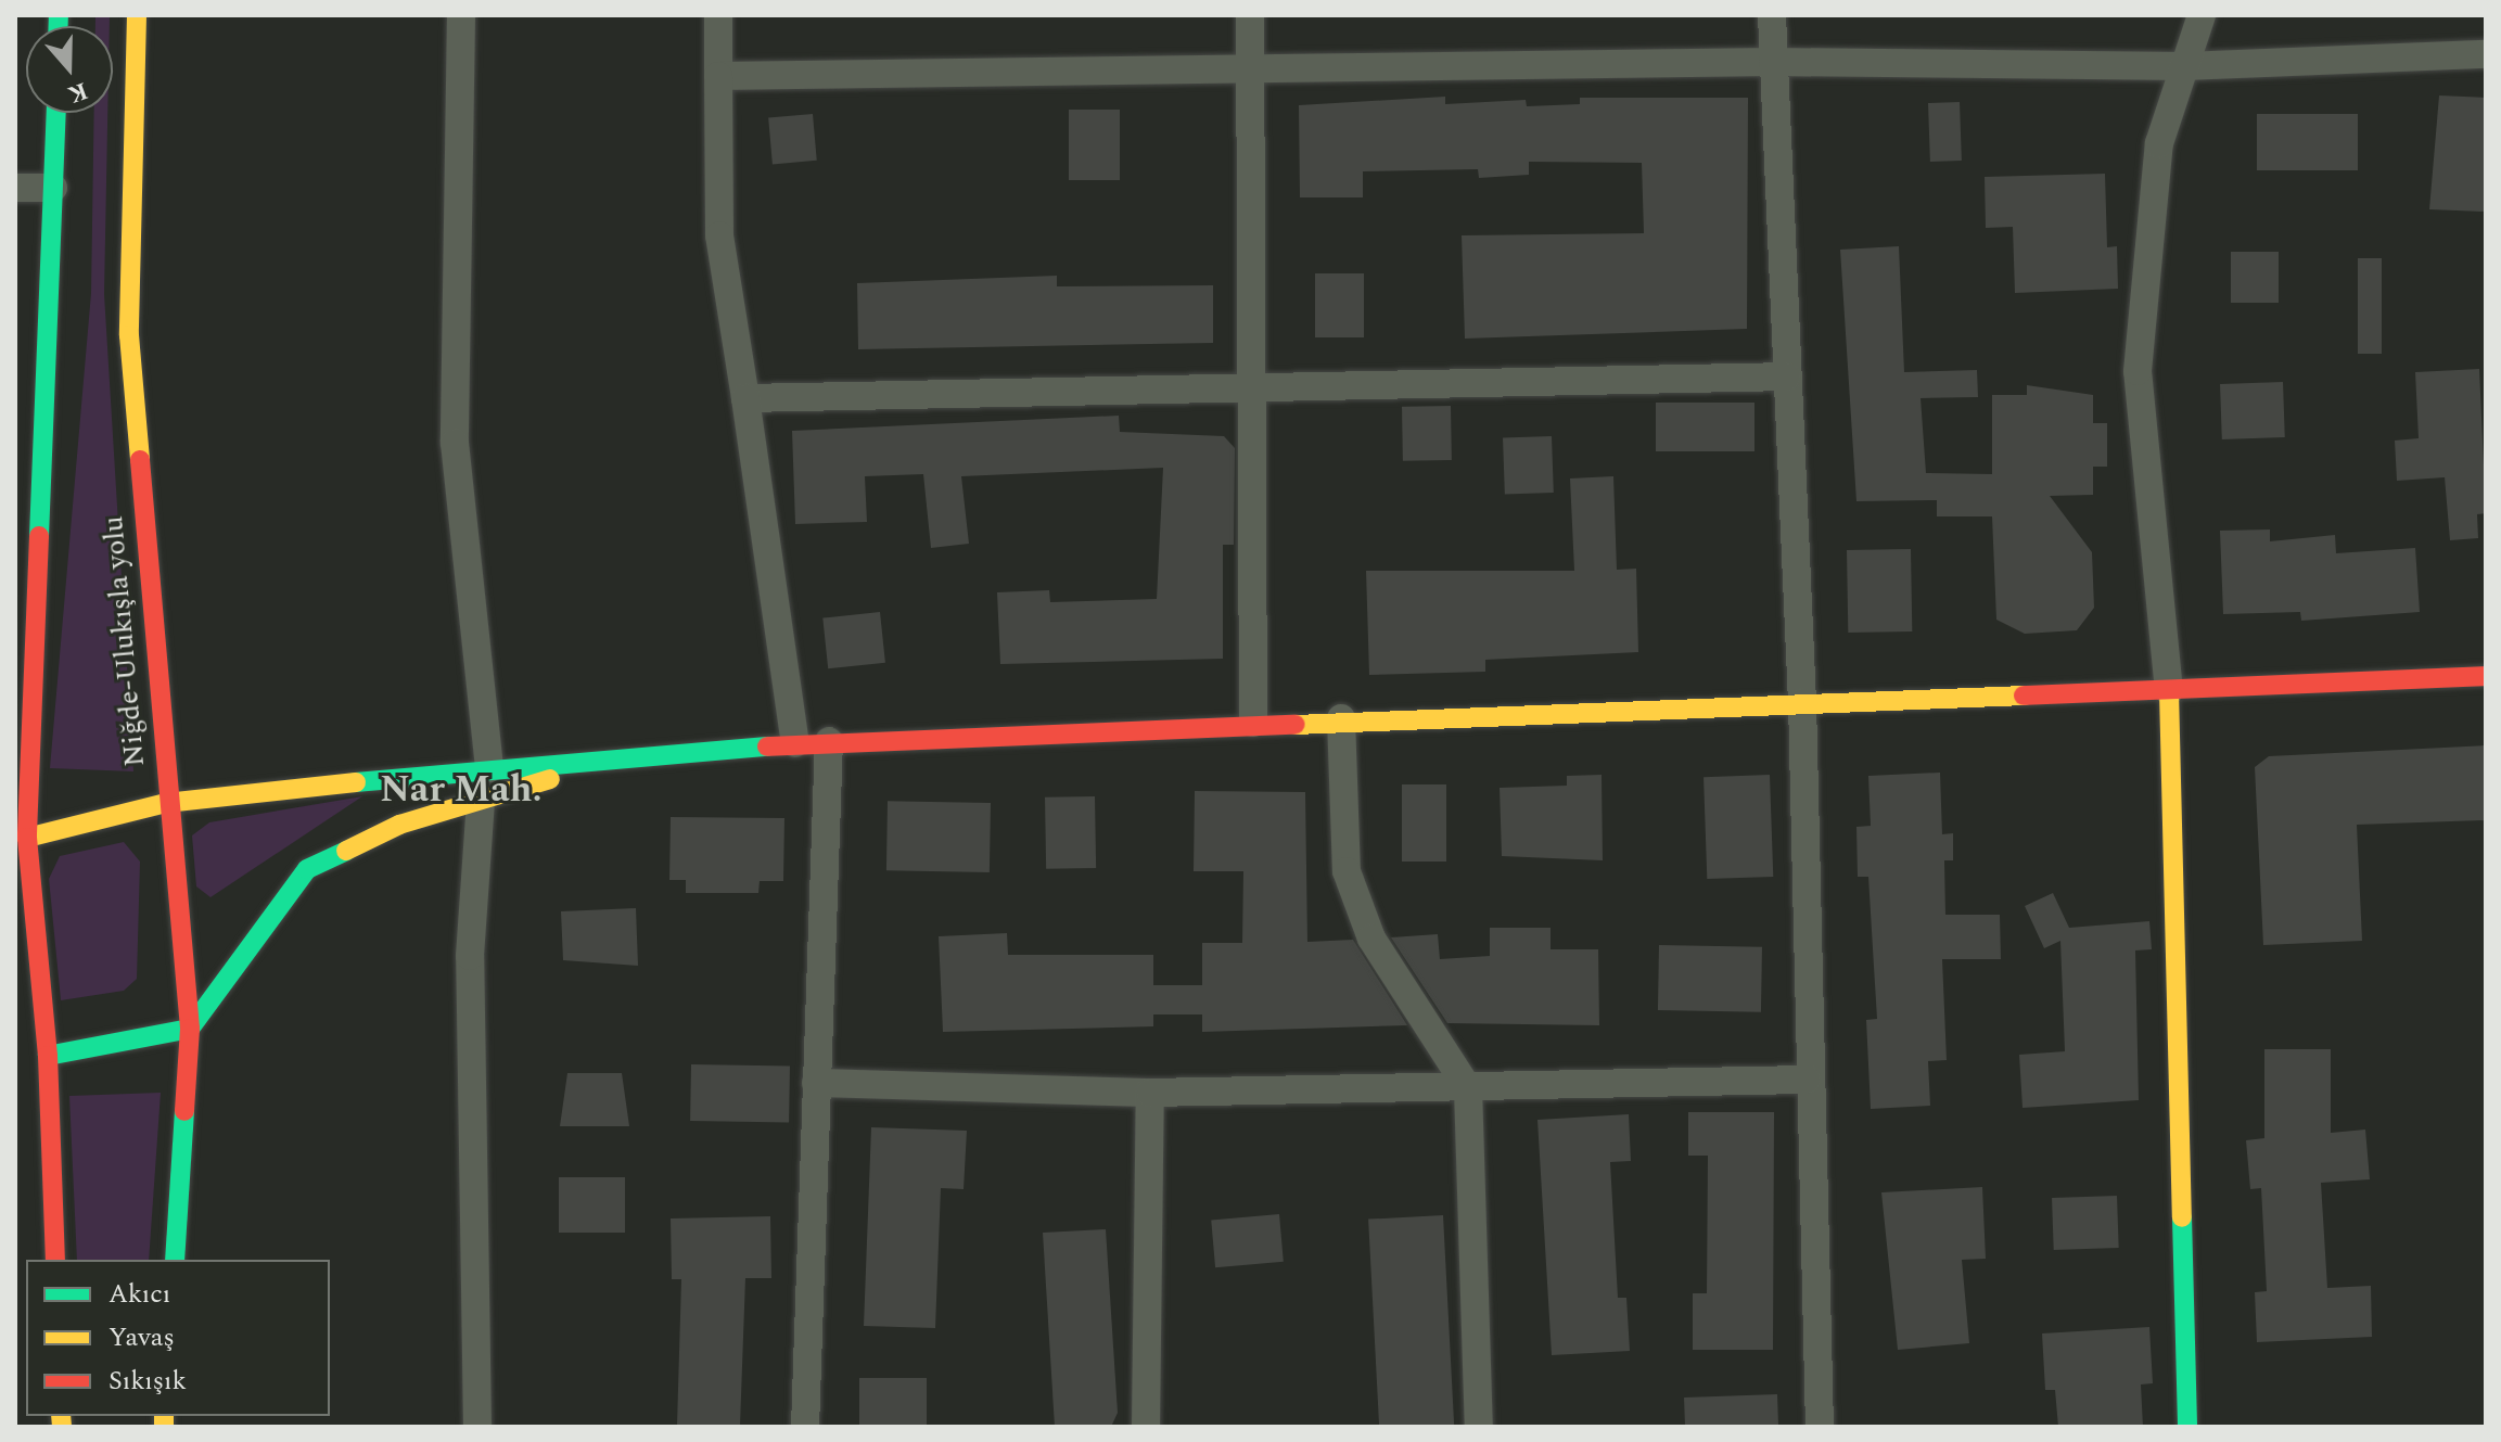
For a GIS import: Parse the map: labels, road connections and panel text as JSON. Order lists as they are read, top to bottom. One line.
{"streets":{"main road":["Niğde-Ulukışla yolu"]},"districts":["Nar Mah."],"legend":["Akıcı","Yavaş","Sıkışık"],"north":"bottom"}
